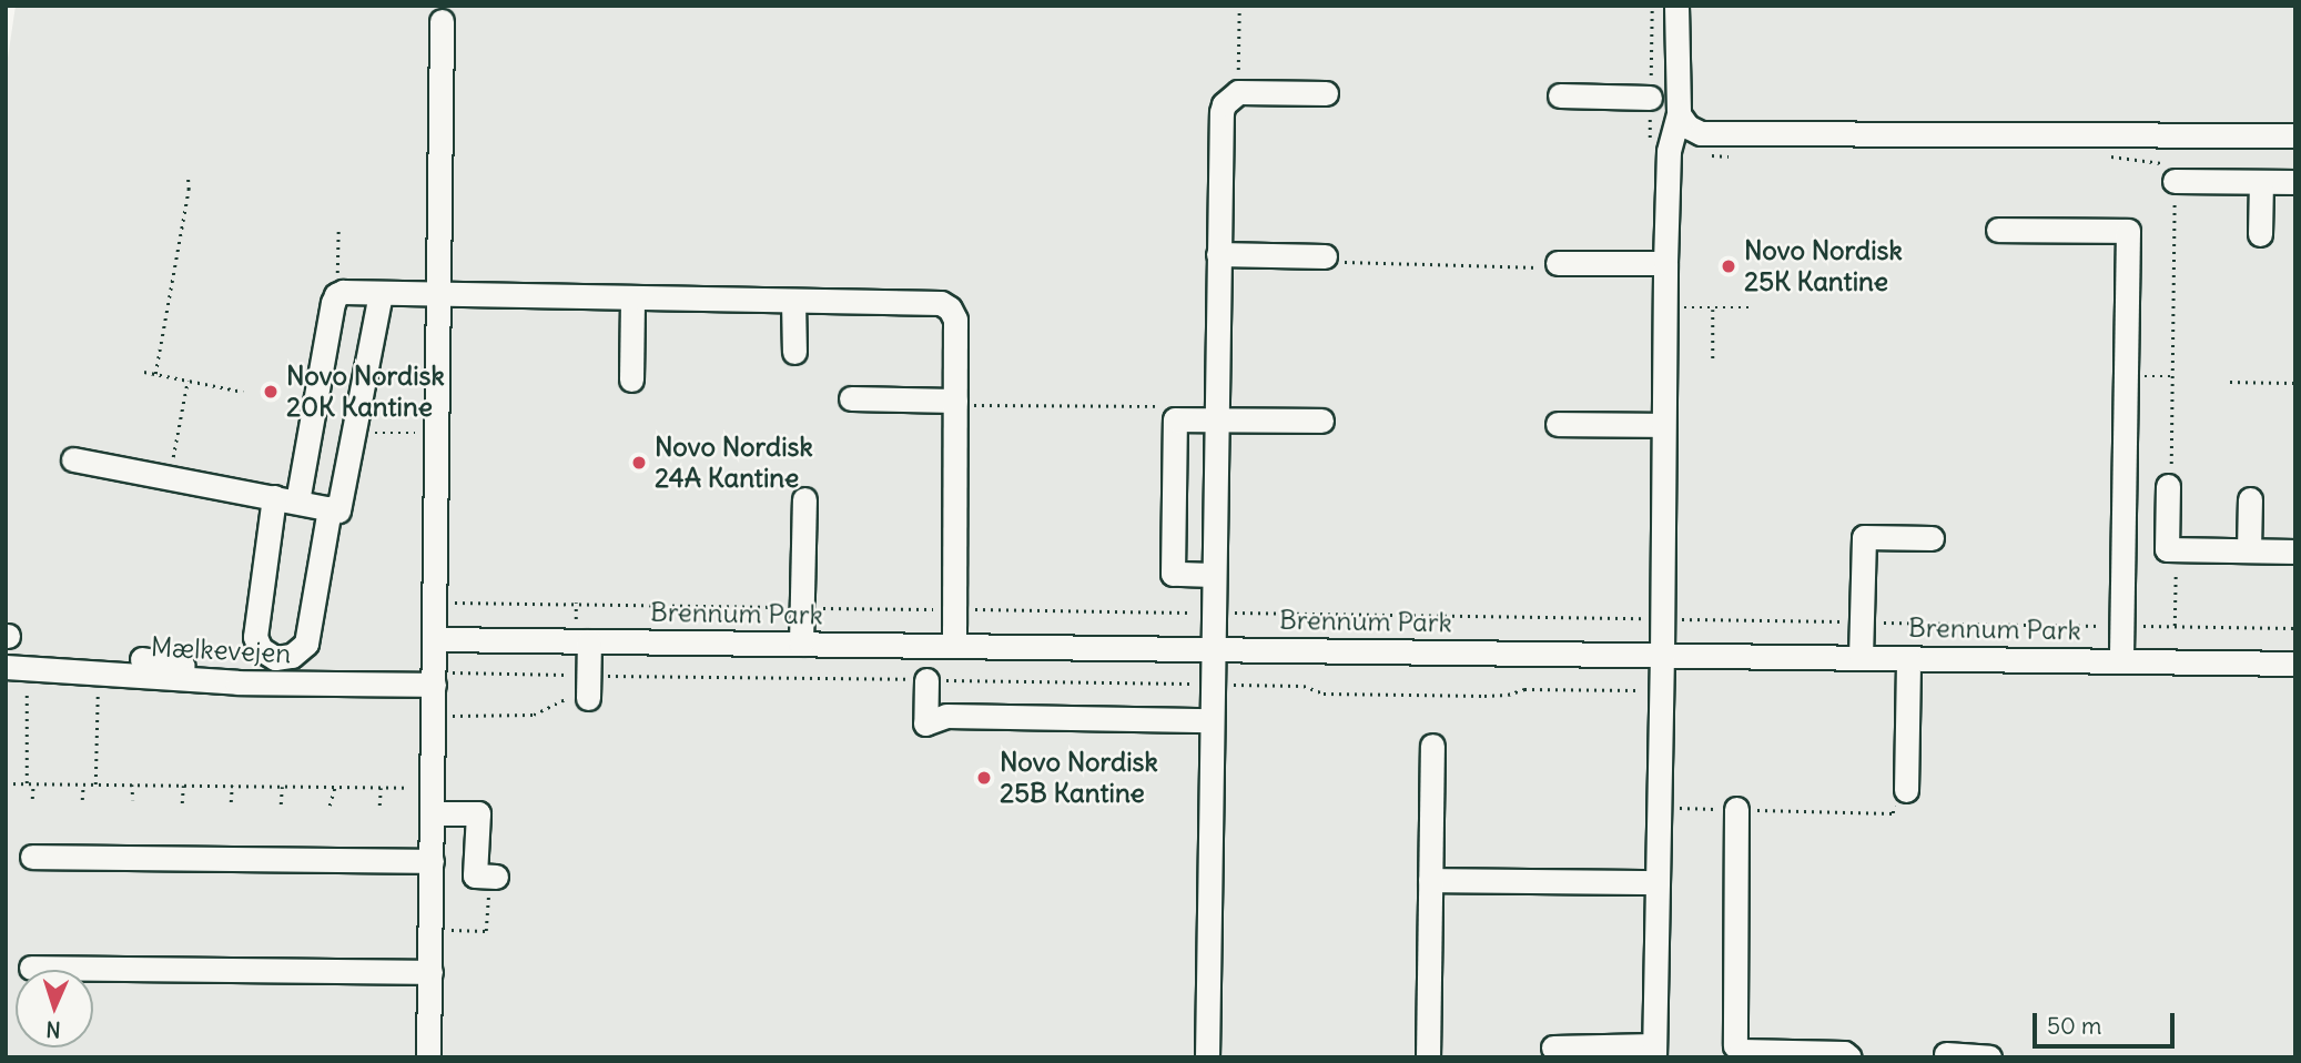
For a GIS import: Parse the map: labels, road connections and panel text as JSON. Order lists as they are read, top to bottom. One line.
{"streets":{"street":["Brennum Park","Mælkevejen"]},"places":["Novo Nordisk 25K Kantine","Novo Nordisk 20K Kantine","Novo Nordisk 24A Kantine","Novo Nordisk 25B Kantine"],"scale_bar":"50 m","north":"bottom"}
